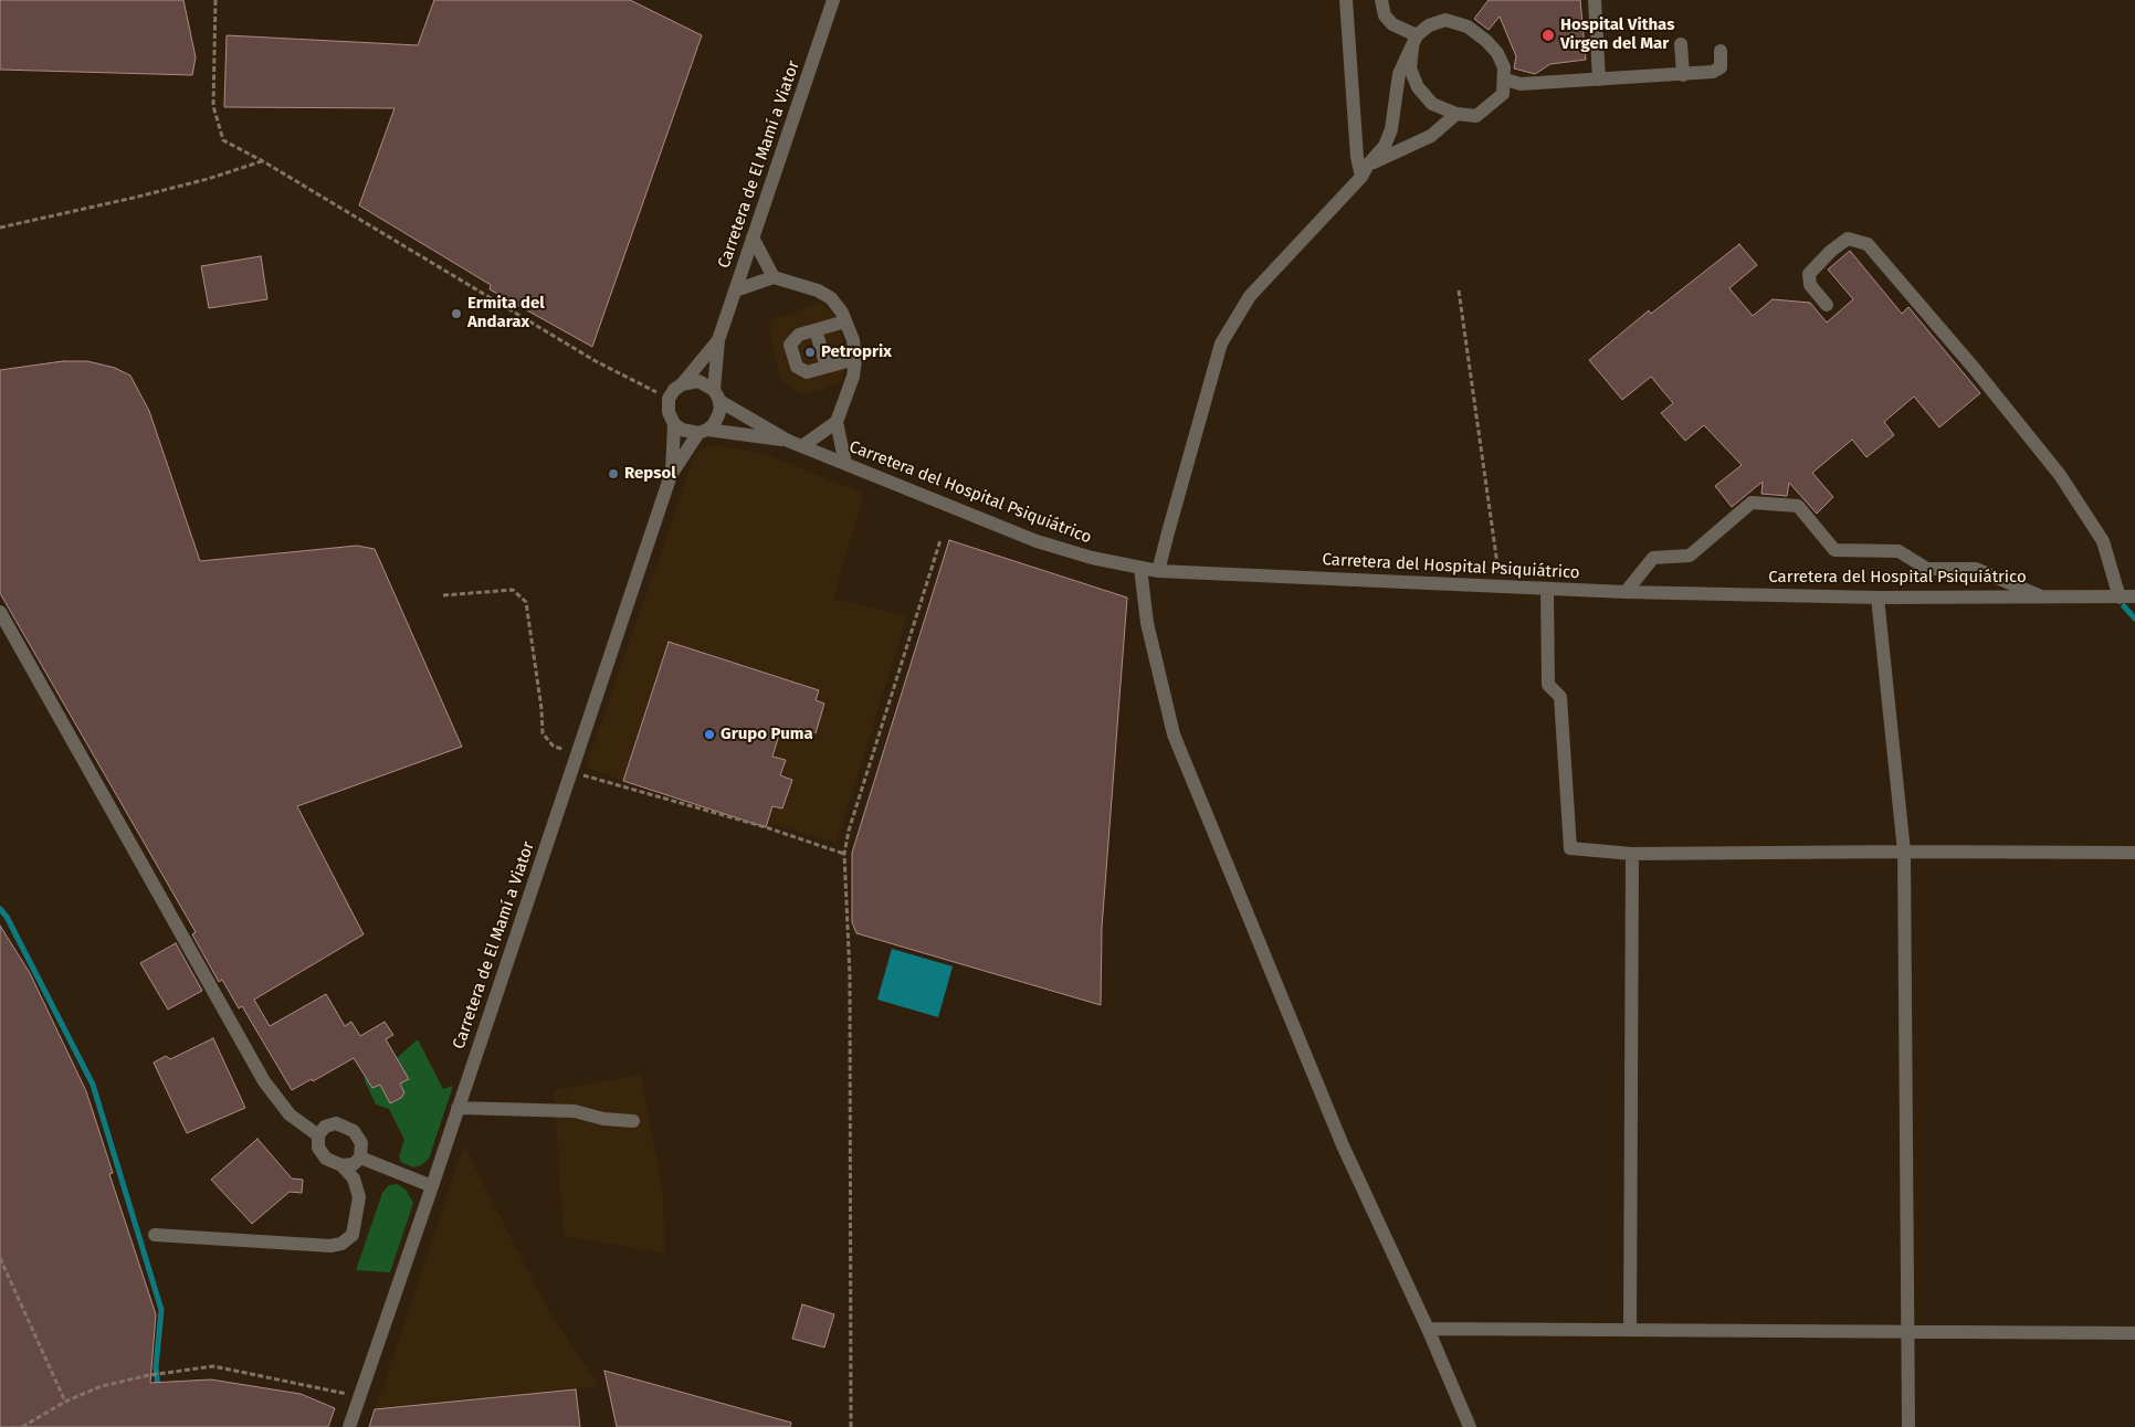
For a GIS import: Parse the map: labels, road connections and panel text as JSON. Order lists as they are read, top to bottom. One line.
{"streets":{"street":["Carretera de El Mamí a Viator","Carretera del Hospital Psiquiátrico"]},"places":["Hospital Vithas Virgen del Mar","Ermita del Andarax","Petroprix","Repsol","Grupo Puma"]}
